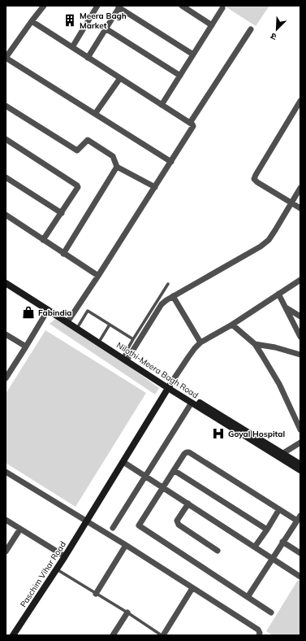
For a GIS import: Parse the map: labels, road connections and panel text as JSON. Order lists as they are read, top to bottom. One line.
{"streets":{"street":["Nilothi-Meera Bagh Road","Paschim Vihar Road"]},"crossings":[["Nilothi-Meera Bagh Road","Paschim Vihar Road"]],"places":{"building":["Meera Bagh Market"],"shop":["Fabindia"],"hospital":["Goyal Hospital"]},"north":"bottom left"}
